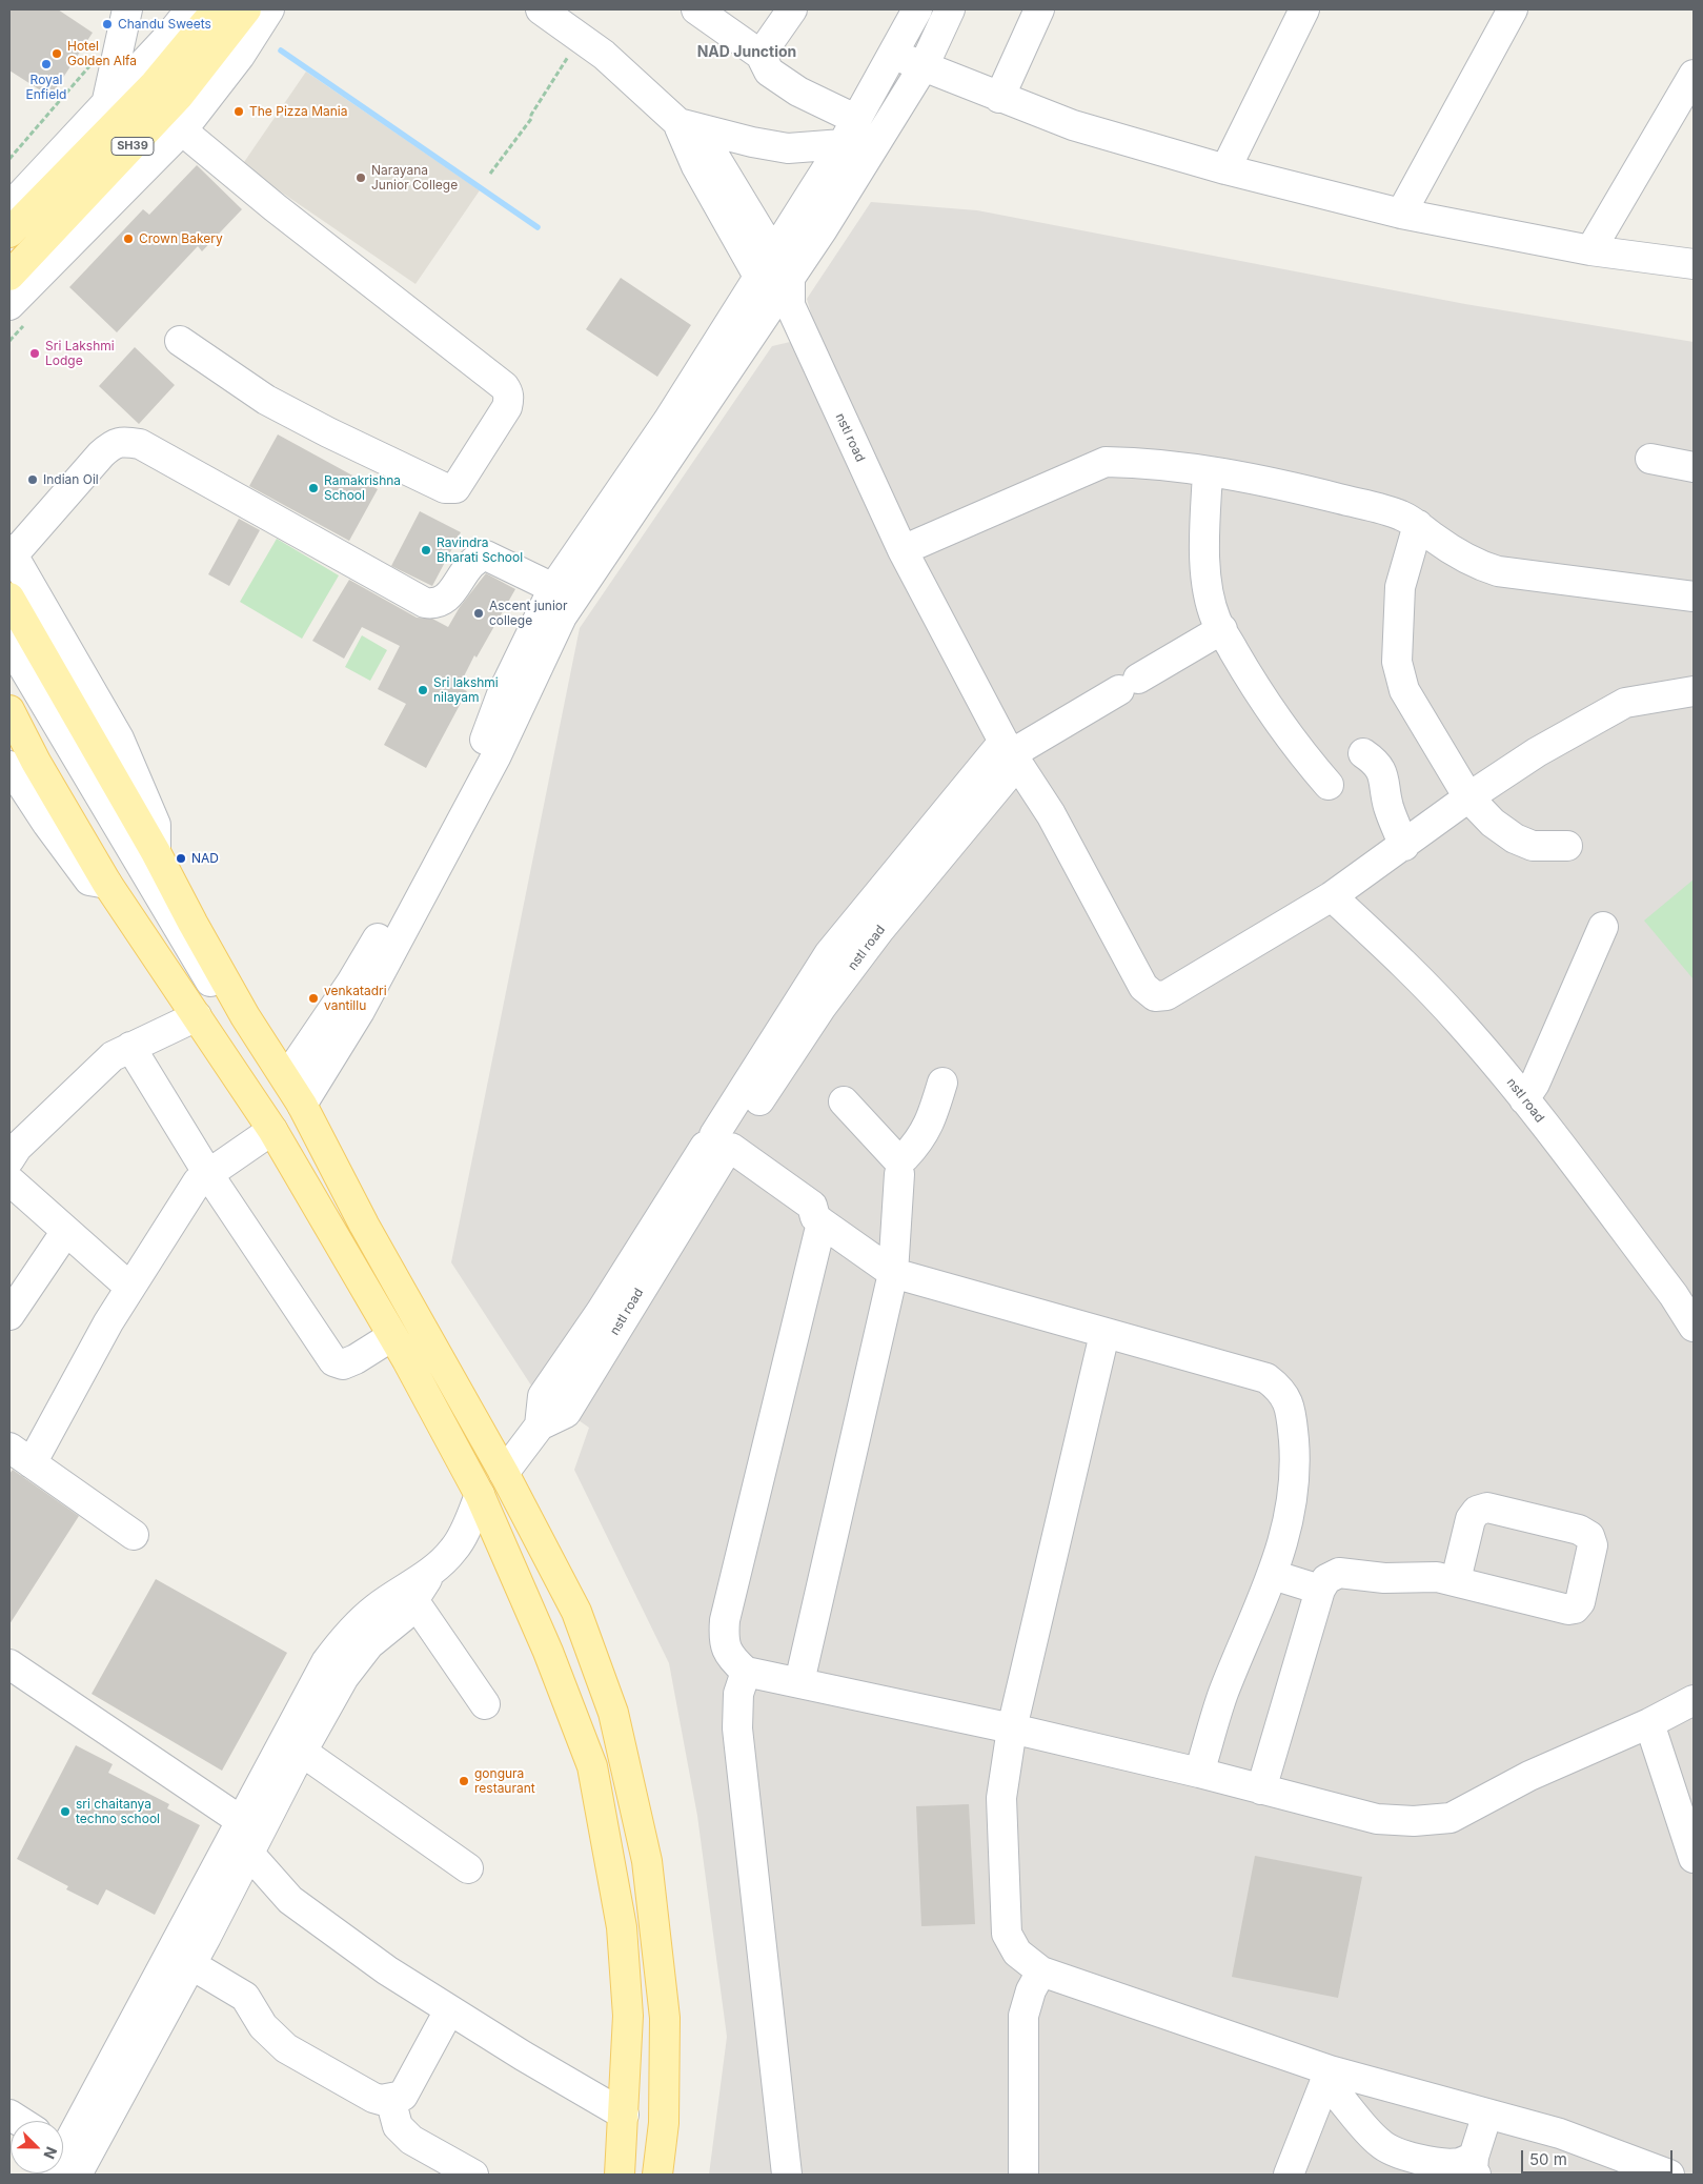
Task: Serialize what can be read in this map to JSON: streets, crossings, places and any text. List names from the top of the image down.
{
  "streets": {
    "main road": ["SH39"],
    "street": ["nstl road"]
  },
  "districts": ["NAD Junction"],
  "places": [
    "Chandu Sweets",
    "Hotel Golden Alfa",
    "Royal Enfield",
    "The Pizza Mania",
    "Narayana Junior College",
    "Crown Bakery",
    "Sri Lakshmi Lodge",
    "Indian Oil",
    "Ramakrishna School",
    "Ravindra Bharati School",
    "Ascent junior college",
    "Sri lakshmi nilayam",
    "NAD",
    "venkatadri vantillu",
    "gongura restaurant",
    "sri chaitanya techno school"
  ],
  "scale_bar": "50 m",
  "north": "bottom right"
}
